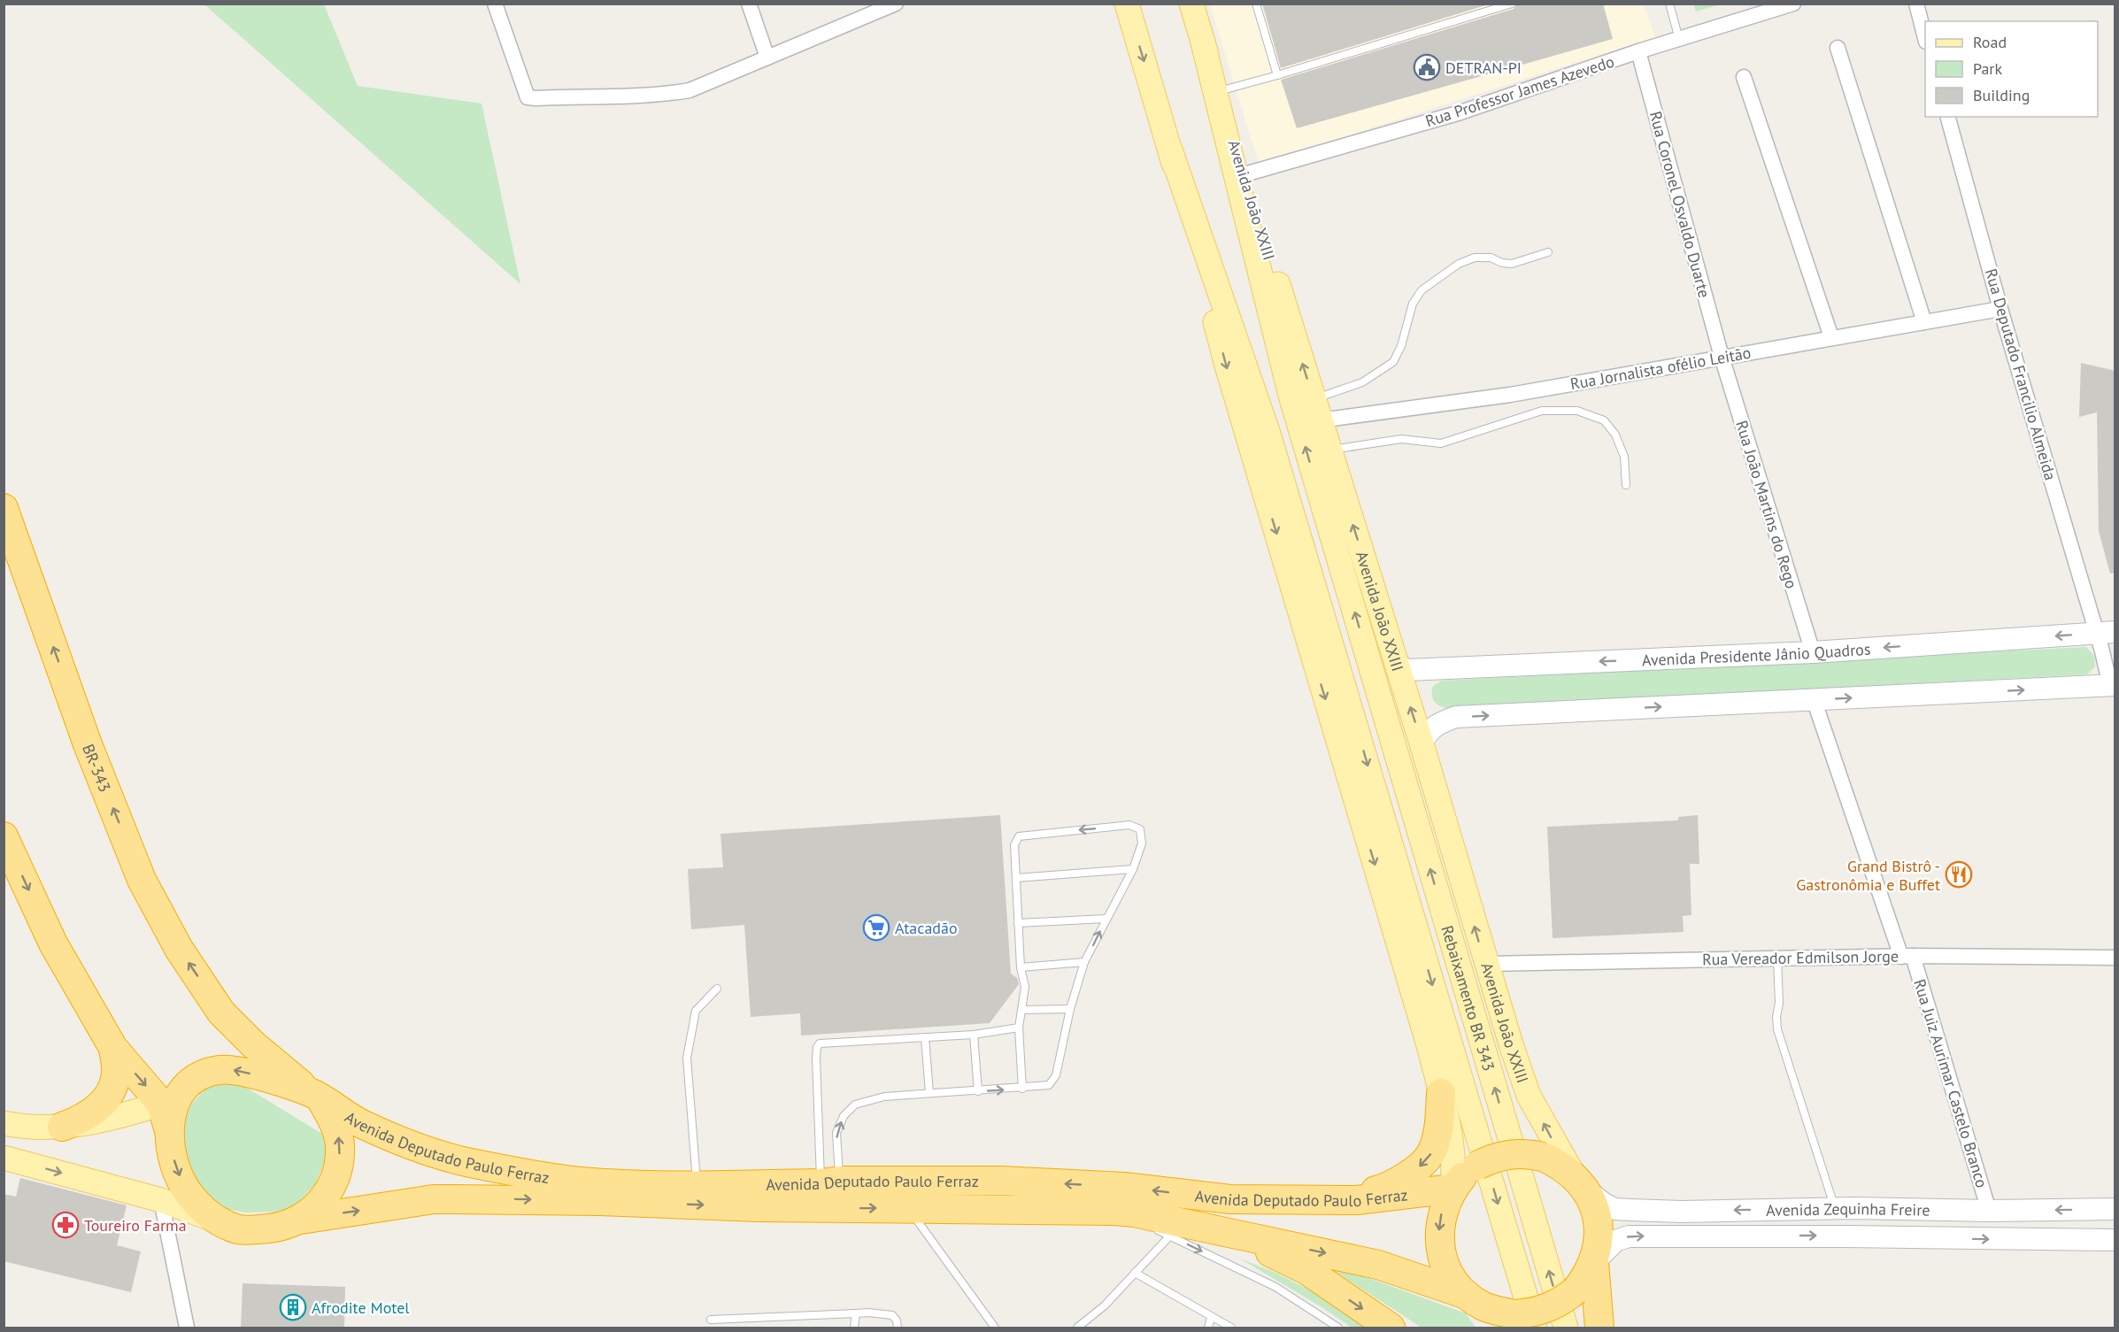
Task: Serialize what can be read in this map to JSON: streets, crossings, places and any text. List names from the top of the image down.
{
  "streets": {
    "highway": ["BR-343", "Avenida Deputado Paulo Ferraz"],
    "main road": ["Avenida João XXIII", "Rebaixamento BR 343"],
    "street": [
      "Rua Professor James Azevedo",
      "Rua Coronel Osvaldo Duarte",
      "Rua Jornalista ofélio Leitão",
      "Rua Deputado Francilio Almeida",
      "Rua João Martins do Rego",
      "Avenida Presidente Jânio Quadros",
      "Rua Vereador Edmilson Jorge",
      "Rua Juiz Aurimar Castelo Branco",
      "Avenida Zequinha Freire"
    ]
  },
  "crossings": [
    ["Rua Professor James Azevedo", "Avenida João XXIII"],
    ["Rua Professor James Azevedo", "Rua Coronel Osvaldo Duarte"],
    ["Avenida João XXIII", "Rua Jornalista ofélio Leitão"],
    ["Avenida João XXIII", "Avenida Presidente Jânio Quadros"],
    ["Avenida João XXIII", "Rua Vereador Edmilson Jorge"],
    ["Avenida João XXIII", "Rebaixamento BR 343"],
    ["Avenida João XXIII", "Avenida Zequinha Freire"],
    ["Rua Coronel Osvaldo Duarte", "Rua Jornalista ofélio Leitão"],
    ["Rua Coronel Osvaldo Duarte", "Rua João Martins do Rego"],
    ["Rua Jornalista ofélio Leitão", "Rua Deputado Francilio Almeida"],
    ["Rua Jornalista ofélio Leitão", "Rua João Martins do Rego"],
    ["Rua Deputado Francilio Almeida", "Avenida Presidente Jânio Quadros"],
    ["Rua João Martins do Rego", "Avenida Presidente Jânio Quadros"],
    ["BR-343", "Avenida Deputado Paulo Ferraz"],
    ["Rua Vereador Edmilson Jorge", "Rua Juiz Aurimar Castelo Branco"],
    ["Rebaixamento BR 343", "Avenida Deputado Paulo Ferraz"],
    ["Rua Juiz Aurimar Castelo Branco", "Avenida Zequinha Freire"]
  ],
  "places": {
    "public building": ["DETRAN-PI"],
    "restaurant": ["Grand Bistrô - Gastronômia e Buffet"],
    "supermarket": ["Atacadão"],
    "pharmacy": ["Toureiro Farma"],
    "building": ["Afrodite Motel"]
  },
  "legend": ["Road", "Park", "Building"]
}
